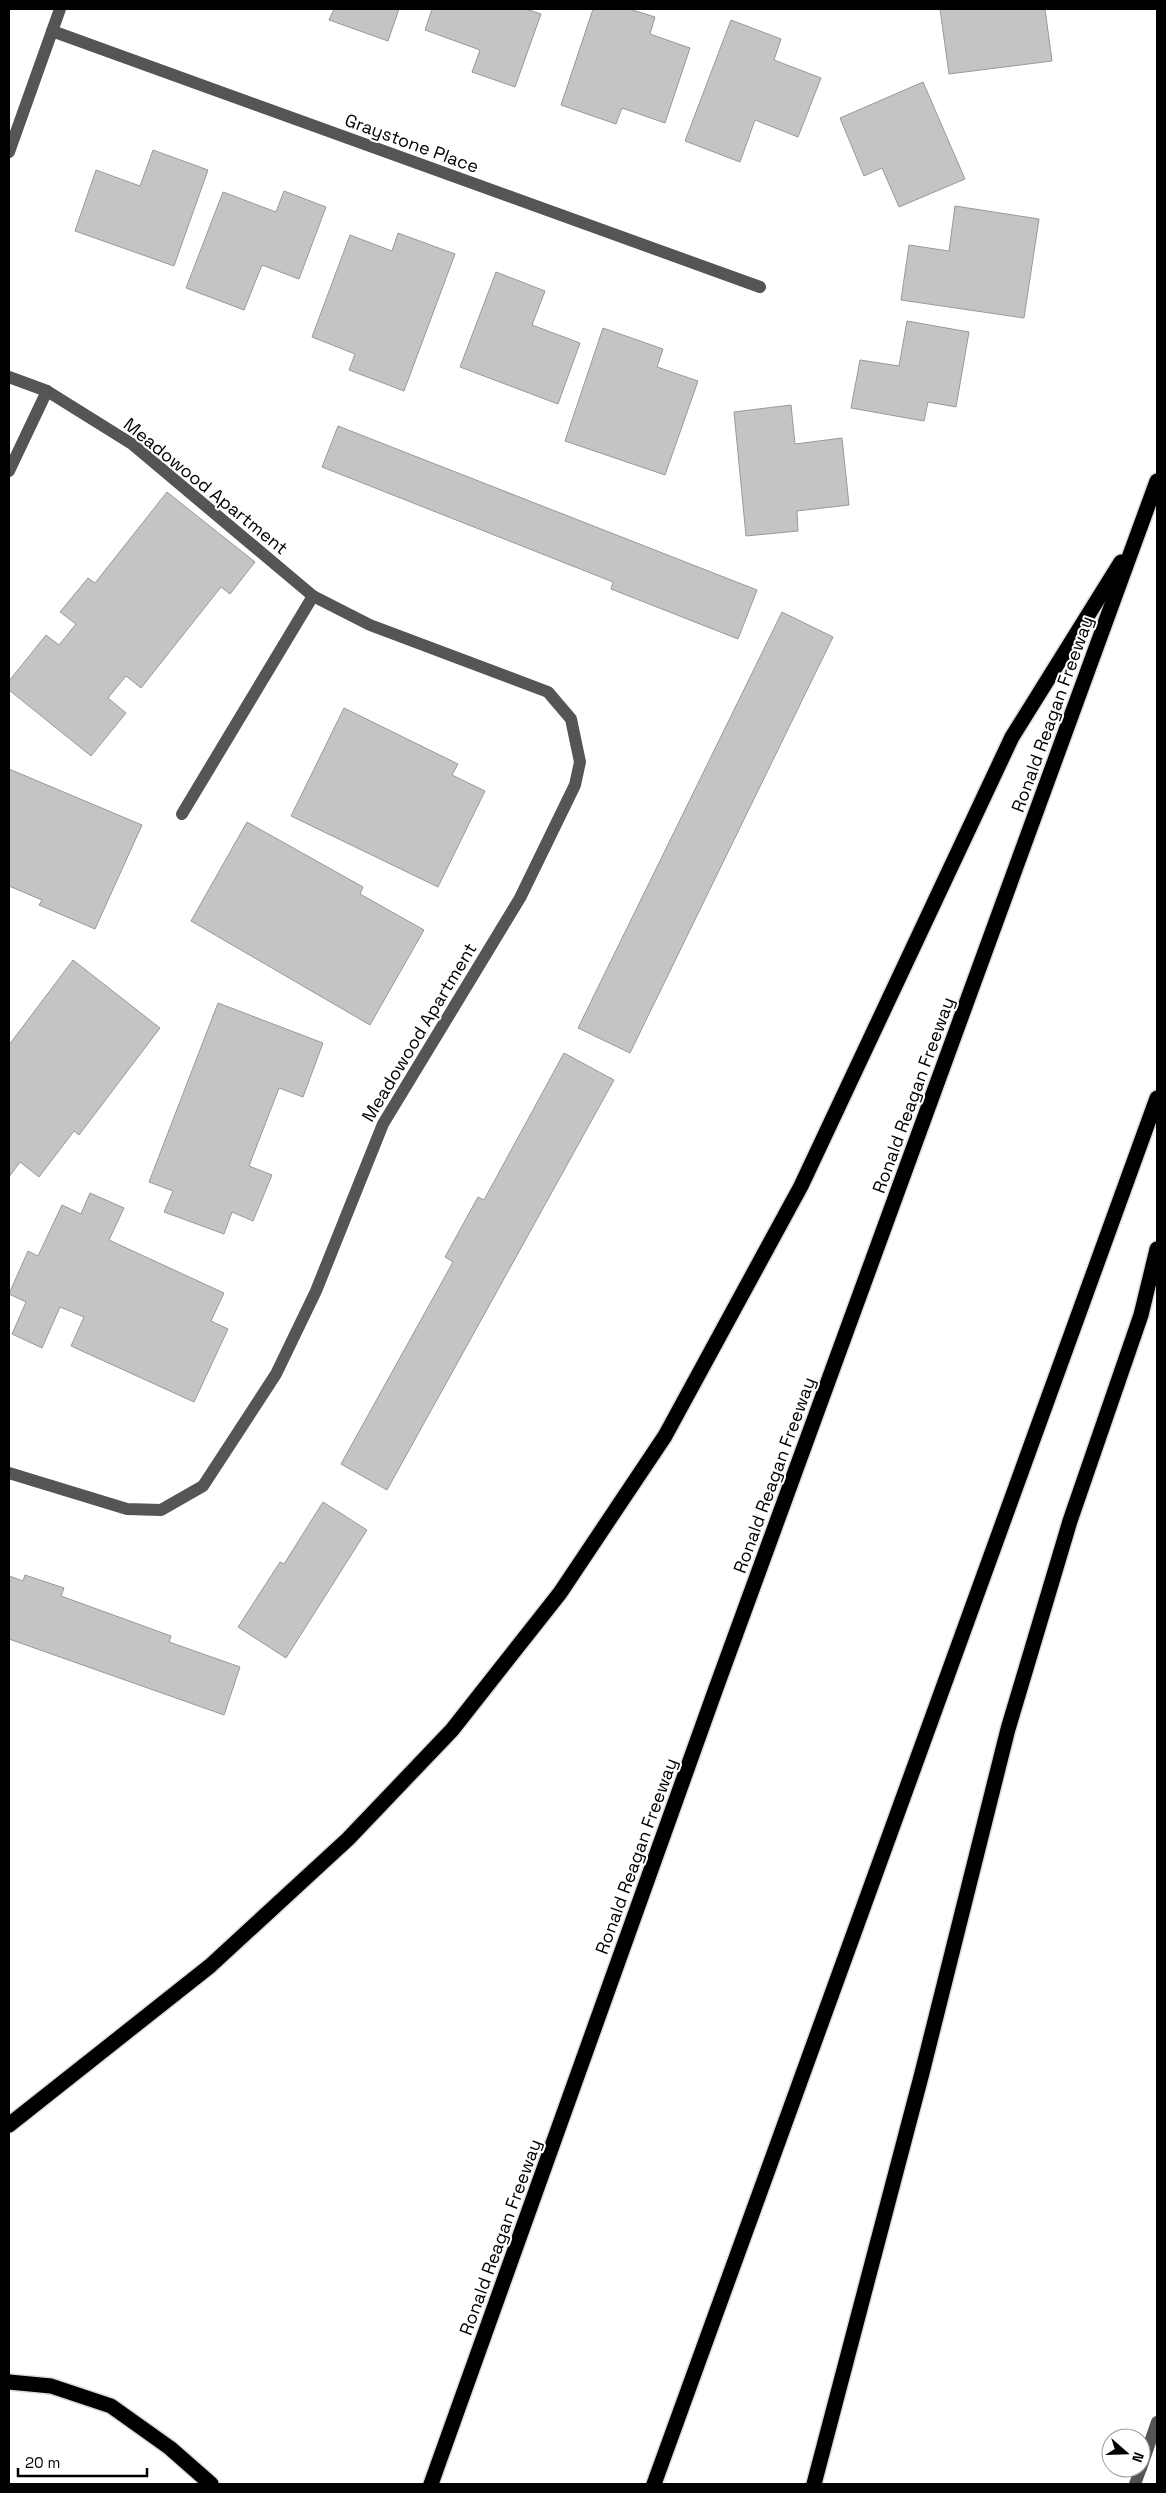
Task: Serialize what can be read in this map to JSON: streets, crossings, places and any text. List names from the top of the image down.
{
  "streets": {
    "highway": ["Ronald Reagan Freeway"],
    "street": ["Graystone Place", "Meadowood Apartment"]
  },
  "scale_bar": "20 m",
  "north": "right"
}
